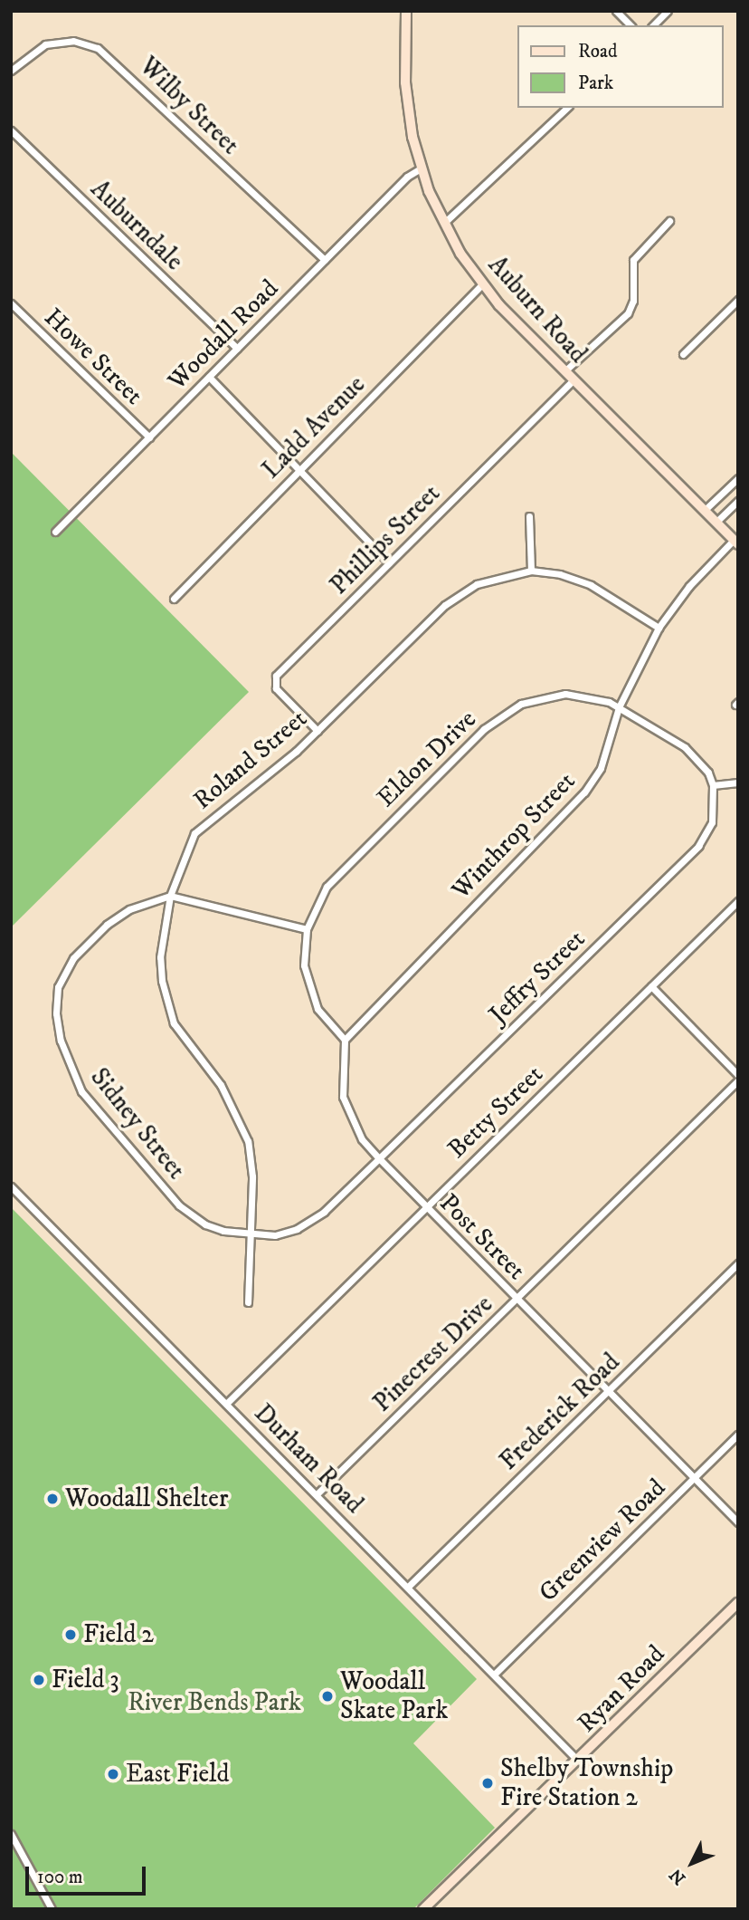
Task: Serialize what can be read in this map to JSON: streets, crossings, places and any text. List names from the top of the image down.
{
  "streets": {
    "main road": ["Auburn Road", "Ryan Road"],
    "street": [
      "Wilby Street",
      "Auburndale",
      "Woodall Road",
      "Howe Street",
      "Ladd Avenue",
      "Phillips Street",
      "Eldon Drive",
      "Roland Street",
      "Winthrop Street",
      "Jeffry Street",
      "Betty Street",
      "Sidney Street",
      "Post Street",
      "Pinecrest Drive",
      "Frederick Road",
      "Durham Road",
      "Greenview Road"
    ]
  },
  "crossings": [
    ["Wilby Street", "Woodall Road"],
    ["Auburndale", "Woodall Road"],
    ["Auburn Road", "Woodall Road"],
    ["Auburn Road", "Ladd Avenue"],
    ["Auburn Road", "Phillips Street"],
    ["Auburn Road", "Winthrop Street"],
    ["Woodall Road", "Howe Street"],
    ["Phillips Street", "Roland Street"],
    ["Eldon Drive", "Winthrop Street"],
    ["Roland Street", "Winthrop Street"],
    ["Roland Street", "Jeffry Street"],
    ["Roland Street", "Sidney Street"],
    ["Winthrop Street", "Post Street"],
    ["Jeffry Street", "Sidney Street"],
    ["Jeffry Street", "Post Street"],
    ["Betty Street", "Post Street"],
    ["Betty Street", "Durham Road"],
    ["Post Street", "Pinecrest Drive"],
    ["Post Street", "Frederick Road"],
    ["Post Street", "Greenview Road"],
    ["Pinecrest Drive", "Durham Road"],
    ["Frederick Road", "Durham Road"],
    ["Durham Road", "Greenview Road"],
    ["Durham Road", "Ryan Road"]
  ],
  "parks": ["River Bends Park"],
  "places": [
    "Woodall Shelter",
    "Field 2",
    "Field 3",
    "Woodall Skate Park",
    "East Field",
    "Shelby Township Fire Station 2"
  ],
  "legend": ["Road", "Park"],
  "scale_bar": "100 m",
  "north": "bottom left"
}
